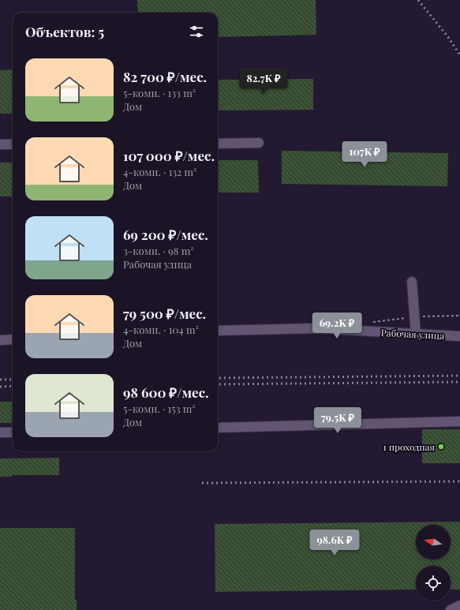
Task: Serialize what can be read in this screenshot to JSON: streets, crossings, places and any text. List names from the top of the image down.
{
  "streets": {
    "street": ["Рабочая улица"]
  },
  "places": ["1 проходная"],
  "north": "left",
  "page": {
    "heading": "Объектов: 5",
    "list": [
      {
        "name": "82 700 ₽/мес.",
        "note": "5-комн. · 133 m² · Дом"
      },
      {
        "name": "107 000 ₽/мес.",
        "note": "4-комн. · 132 m² · Дом"
      },
      {
        "name": "69 200 ₽/мес.",
        "note": "3-комн. · 98 m² · Рабочая улица"
      },
      {
        "name": "79 500 ₽/мес.",
        "note": "4-комн. · 104 m² · Дом"
      },
      {
        "name": "98 600 ₽/мес.",
        "note": "5-комн. · 153 m² · Дом"
      }
    ],
    "price": [
      "82.7K ₽",
      "107K ₽",
      "69.2K ₽",
      "79.5K ₽",
      "98.6K ₽"
    ]
  }
}
